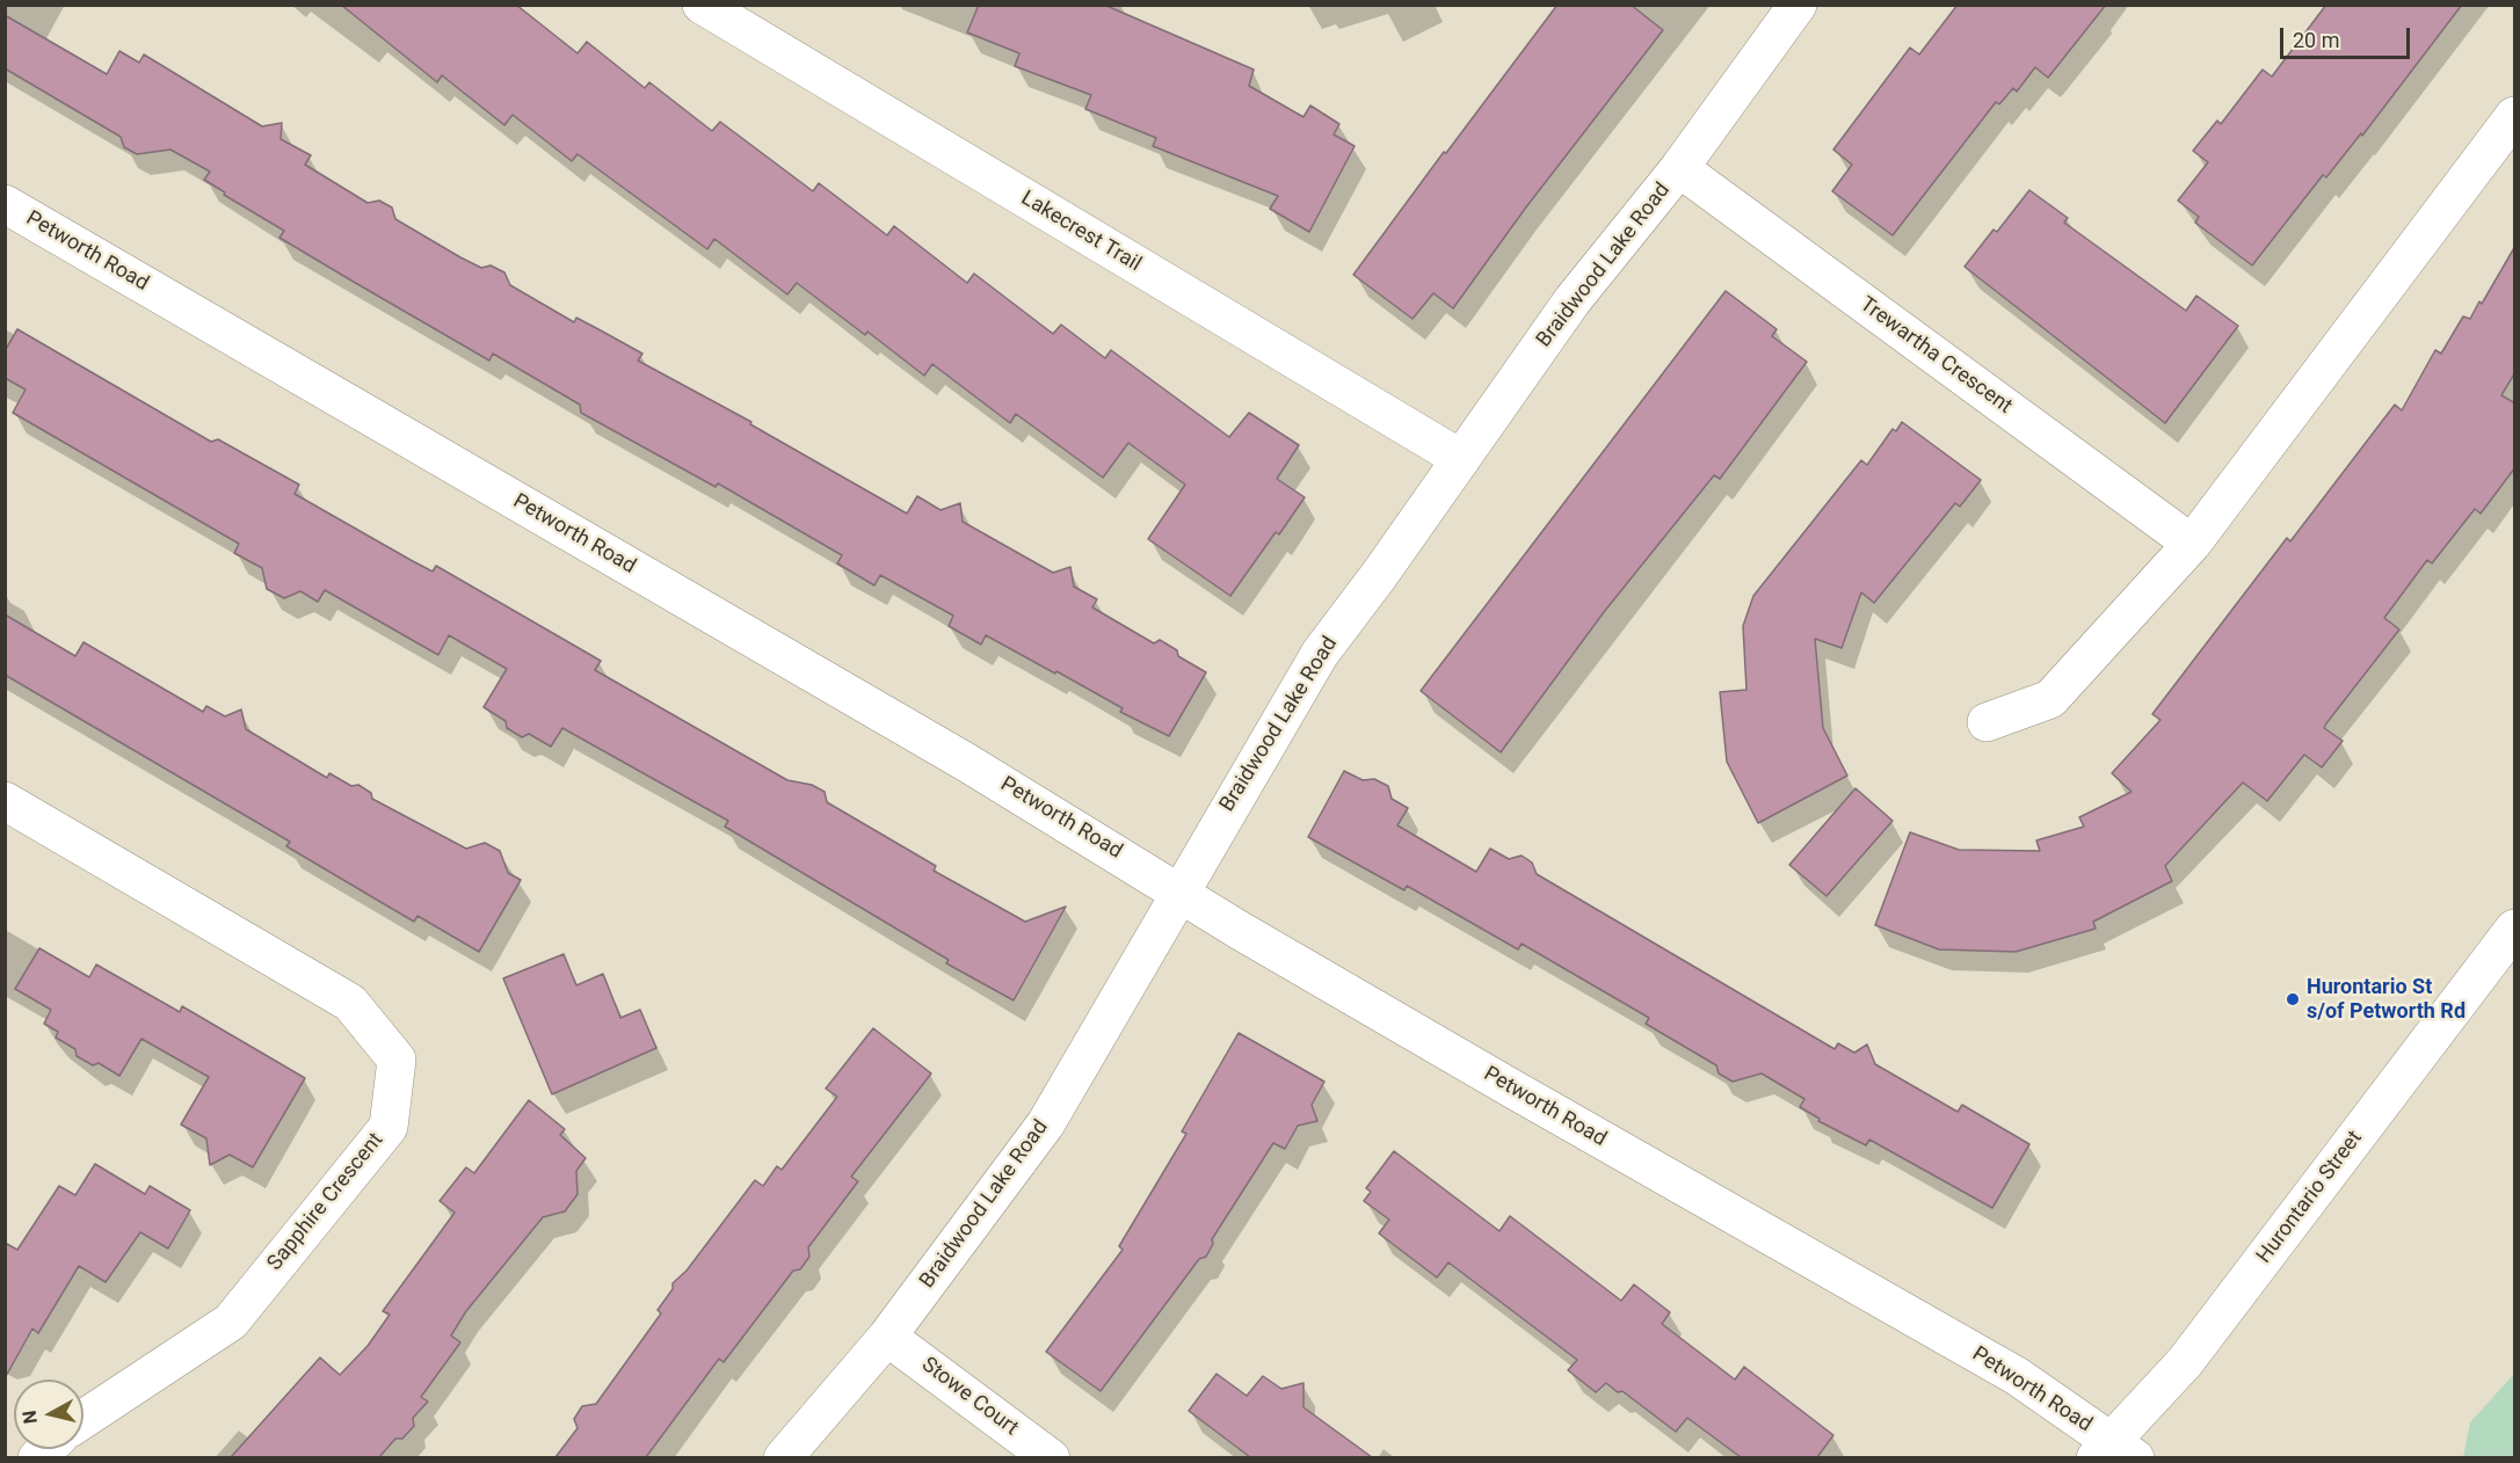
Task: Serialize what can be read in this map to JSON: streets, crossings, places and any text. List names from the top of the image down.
{
  "streets": {
    "street": [
      "Lakecrest Trail",
      "Petworth Road",
      "Braidwood Lake Road",
      "Trewartha Crescent",
      "Hurontario Street",
      "Sapphire Crescent",
      "Stowe Court"
    ]
  },
  "crossings": [
    ["Lakecrest Trail", "Braidwood Lake Road"],
    ["Petworth Road", "Braidwood Lake Road"],
    ["Petworth Road", "Hurontario Street"],
    ["Braidwood Lake Road", "Trewartha Crescent"],
    ["Braidwood Lake Road", "Stowe Court"]
  ],
  "places": ["Hurontario St s/of Petworth Rd"],
  "scale_bar": "20 m",
  "north": "left"
}
